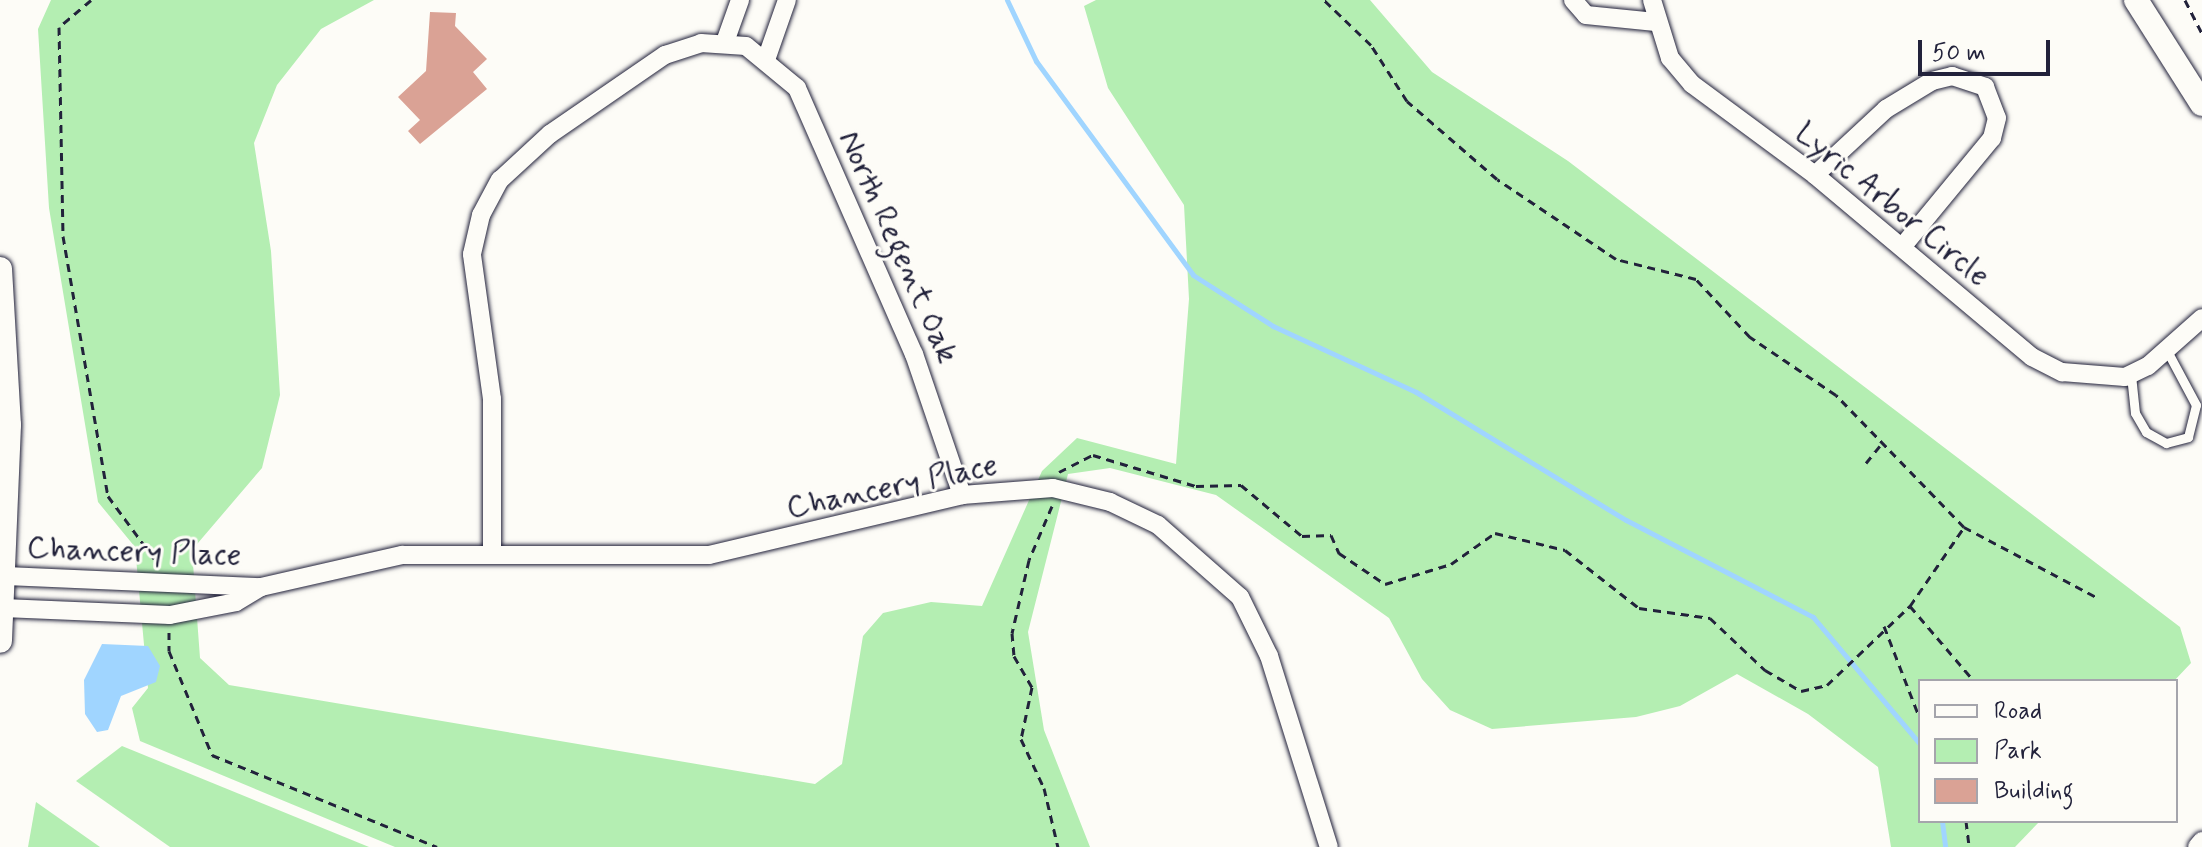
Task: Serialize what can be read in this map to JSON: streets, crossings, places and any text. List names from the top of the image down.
{
  "streets": {
    "street": ["Lyric Arbor Circle", "North Regent Oak", "Chancery Place"]
  },
  "crossings": [
    ["North Regent Oak", "Chancery Place"]
  ],
  "legend": ["Road", "Park", "Building"],
  "scale_bar": "50 m"
}
